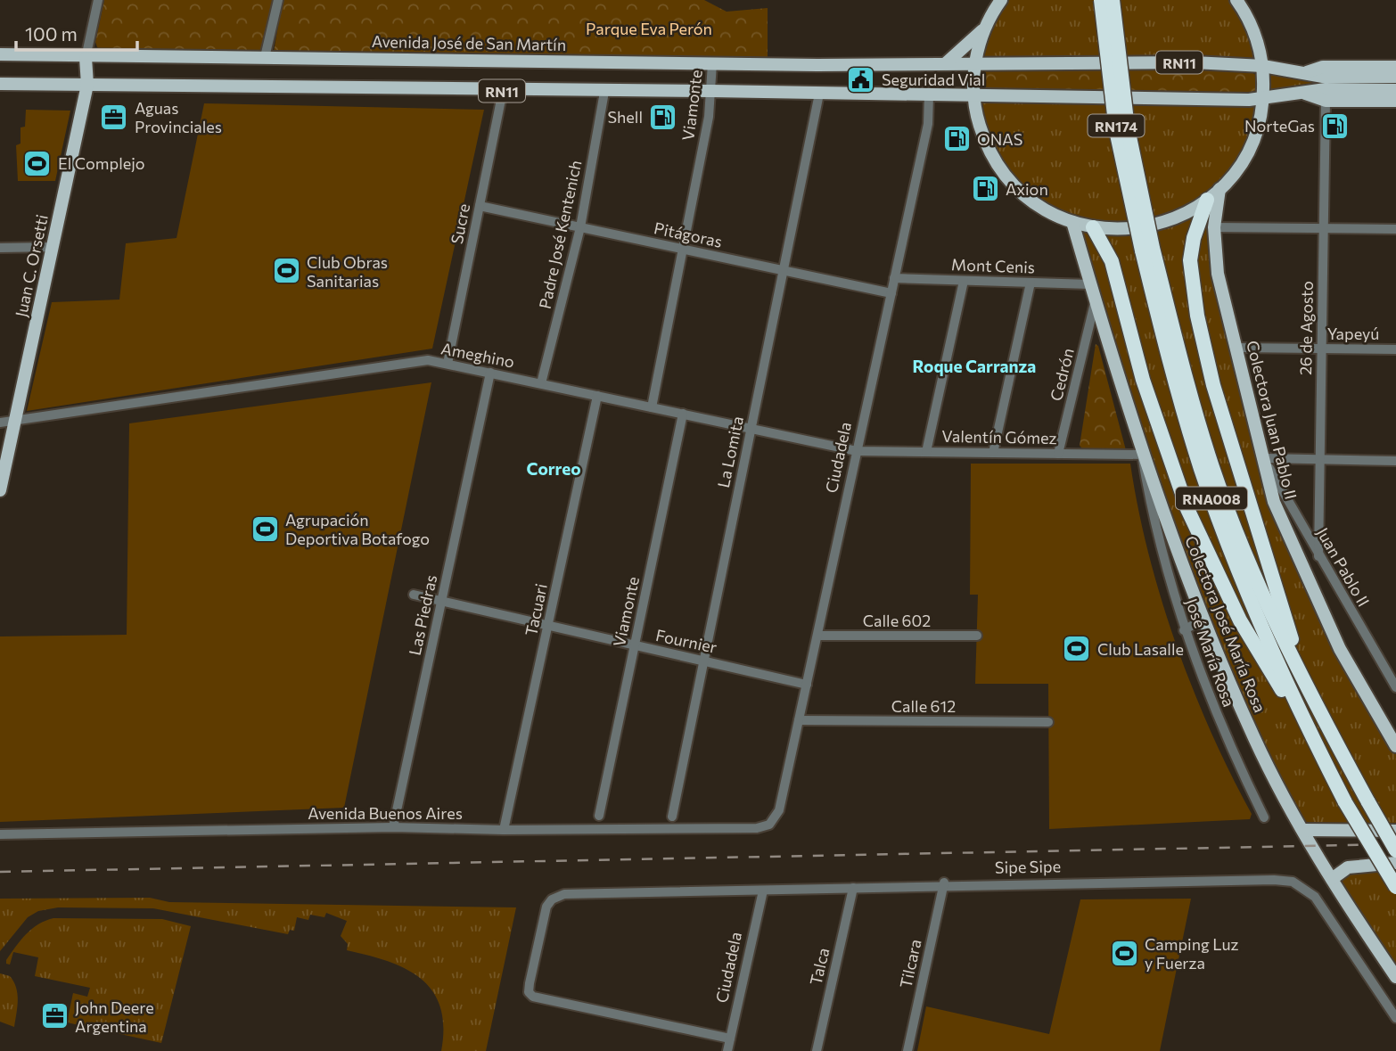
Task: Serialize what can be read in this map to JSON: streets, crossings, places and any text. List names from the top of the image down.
{
  "streets": {
    "highway": ["RN174", "RNA008"],
    "main road": [
      "Avenida José de San Martín",
      "RN11",
      "Juan C. Orsetti",
      "Colectora Juan Pablo II",
      "Colectora José María Rosa"
    ],
    "street": [
      "Viamonte",
      "Sucre",
      "Padre José Kentenich",
      "Pitágoras",
      "Mont Cenis",
      "26 de Agosto",
      "Yapeyú",
      "Ameghino",
      "Cedrón",
      "Valentín Gómez",
      "La Lomita",
      "Ciudadela",
      "Juan Pablo II",
      "Tacuari",
      "Las Piedras",
      "Calle 602",
      "Fournier",
      "José María Rosa",
      "Calle 612",
      "Avenida Buenos Aires",
      "Sipe Sipe",
      "Tilcara",
      "Talca"
    ]
  },
  "crossings": [
    ["Avenida José de San Martín", "RN11"],
    ["Avenida José de San Martín", "Viamonte"],
    ["Avenida José de San Martín", "Juan C. Orsetti"],
    ["RN11", "Viamonte"],
    ["RN11", "Sucre"],
    ["RN11", "Padre José Kentenich"],
    ["RN11", "Juan C. Orsetti"],
    ["RN11", "La Lomita"],
    ["RN11", "Ciudadela"],
    ["Viamonte", "Pitágoras"],
    ["Viamonte", "Ameghino"],
    ["Viamonte", "Fournier"],
    ["RN174", "RNA008"],
    ["Sucre", "Pitágoras"],
    ["Sucre", "Ameghino"],
    ["Padre José Kentenich", "Pitágoras"],
    ["Padre José Kentenich", "Ameghino"],
    ["Pitágoras", "La Lomita"],
    ["Pitágoras", "Ciudadela"],
    ["Juan C. Orsetti", "Ameghino"],
    ["Mont Cenis", "Ciudadela"],
    ["Mont Cenis", "Colectora José María Rosa"],
    ["26 de Agosto", "Yapeyú"],
    ["26 de Agosto", "Juan Pablo II"],
    ["Yapeyú", "Colectora Juan Pablo II"],
    ["Ameghino", "Valentín Gómez"],
    ["Ameghino", "La Lomita"],
    ["Ameghino", "Ciudadela"],
    ["Ameghino", "Tacuari"],
    ["Ameghino", "Las Piedras"],
    ["Cedrón", "Valentín Gómez"],
    ["Cedrón", "Colectora José María Rosa"],
    ["Colectora Juan Pablo II", "Juan Pablo II"],
    ["Valentín Gómez", "Ciudadela"],
    ["Valentín Gómez", "Colectora José María Rosa"],
    ["Valentín Gómez", "José María Rosa"],
    ["La Lomita", "Fournier"],
    ["Ciudadela", "Calle 602"],
    ["Ciudadela", "Fournier"],
    ["Ciudadela", "Calle 612"],
    ["Ciudadela", "Avenida Buenos Aires"],
    ["Ciudadela", "Sipe Sipe"],
    ["Tacuari", "Fournier"],
    ["Tacuari", "Avenida Buenos Aires"],
    ["Las Piedras", "Fournier"],
    ["Las Piedras", "Avenida Buenos Aires"],
    ["Colectora José María Rosa", "José María Rosa"],
    ["Sipe Sipe", "Tilcara"],
    ["Sipe Sipe", "Talca"]
  ],
  "districts": ["Roque Carranza", "Correo"],
  "parks": ["Parque Eva Perón"],
  "places": {
    "public building": ["Seguridad Vial"],
    "office": ["Aguas Provinciales", "John Deere Argentina"],
    "fuel station": [
      "Shell",
      "NorteGas",
      "ONAS",
      "Axion"
    ],
    "sports": [
      "El Complejo",
      "Club Obras Sanitarias",
      "Agrupación Deportiva Botafogo",
      "Club Lasalle",
      "Camping Luz y Fuerza"
    ]
  },
  "scale_bar": "100 m"
}
